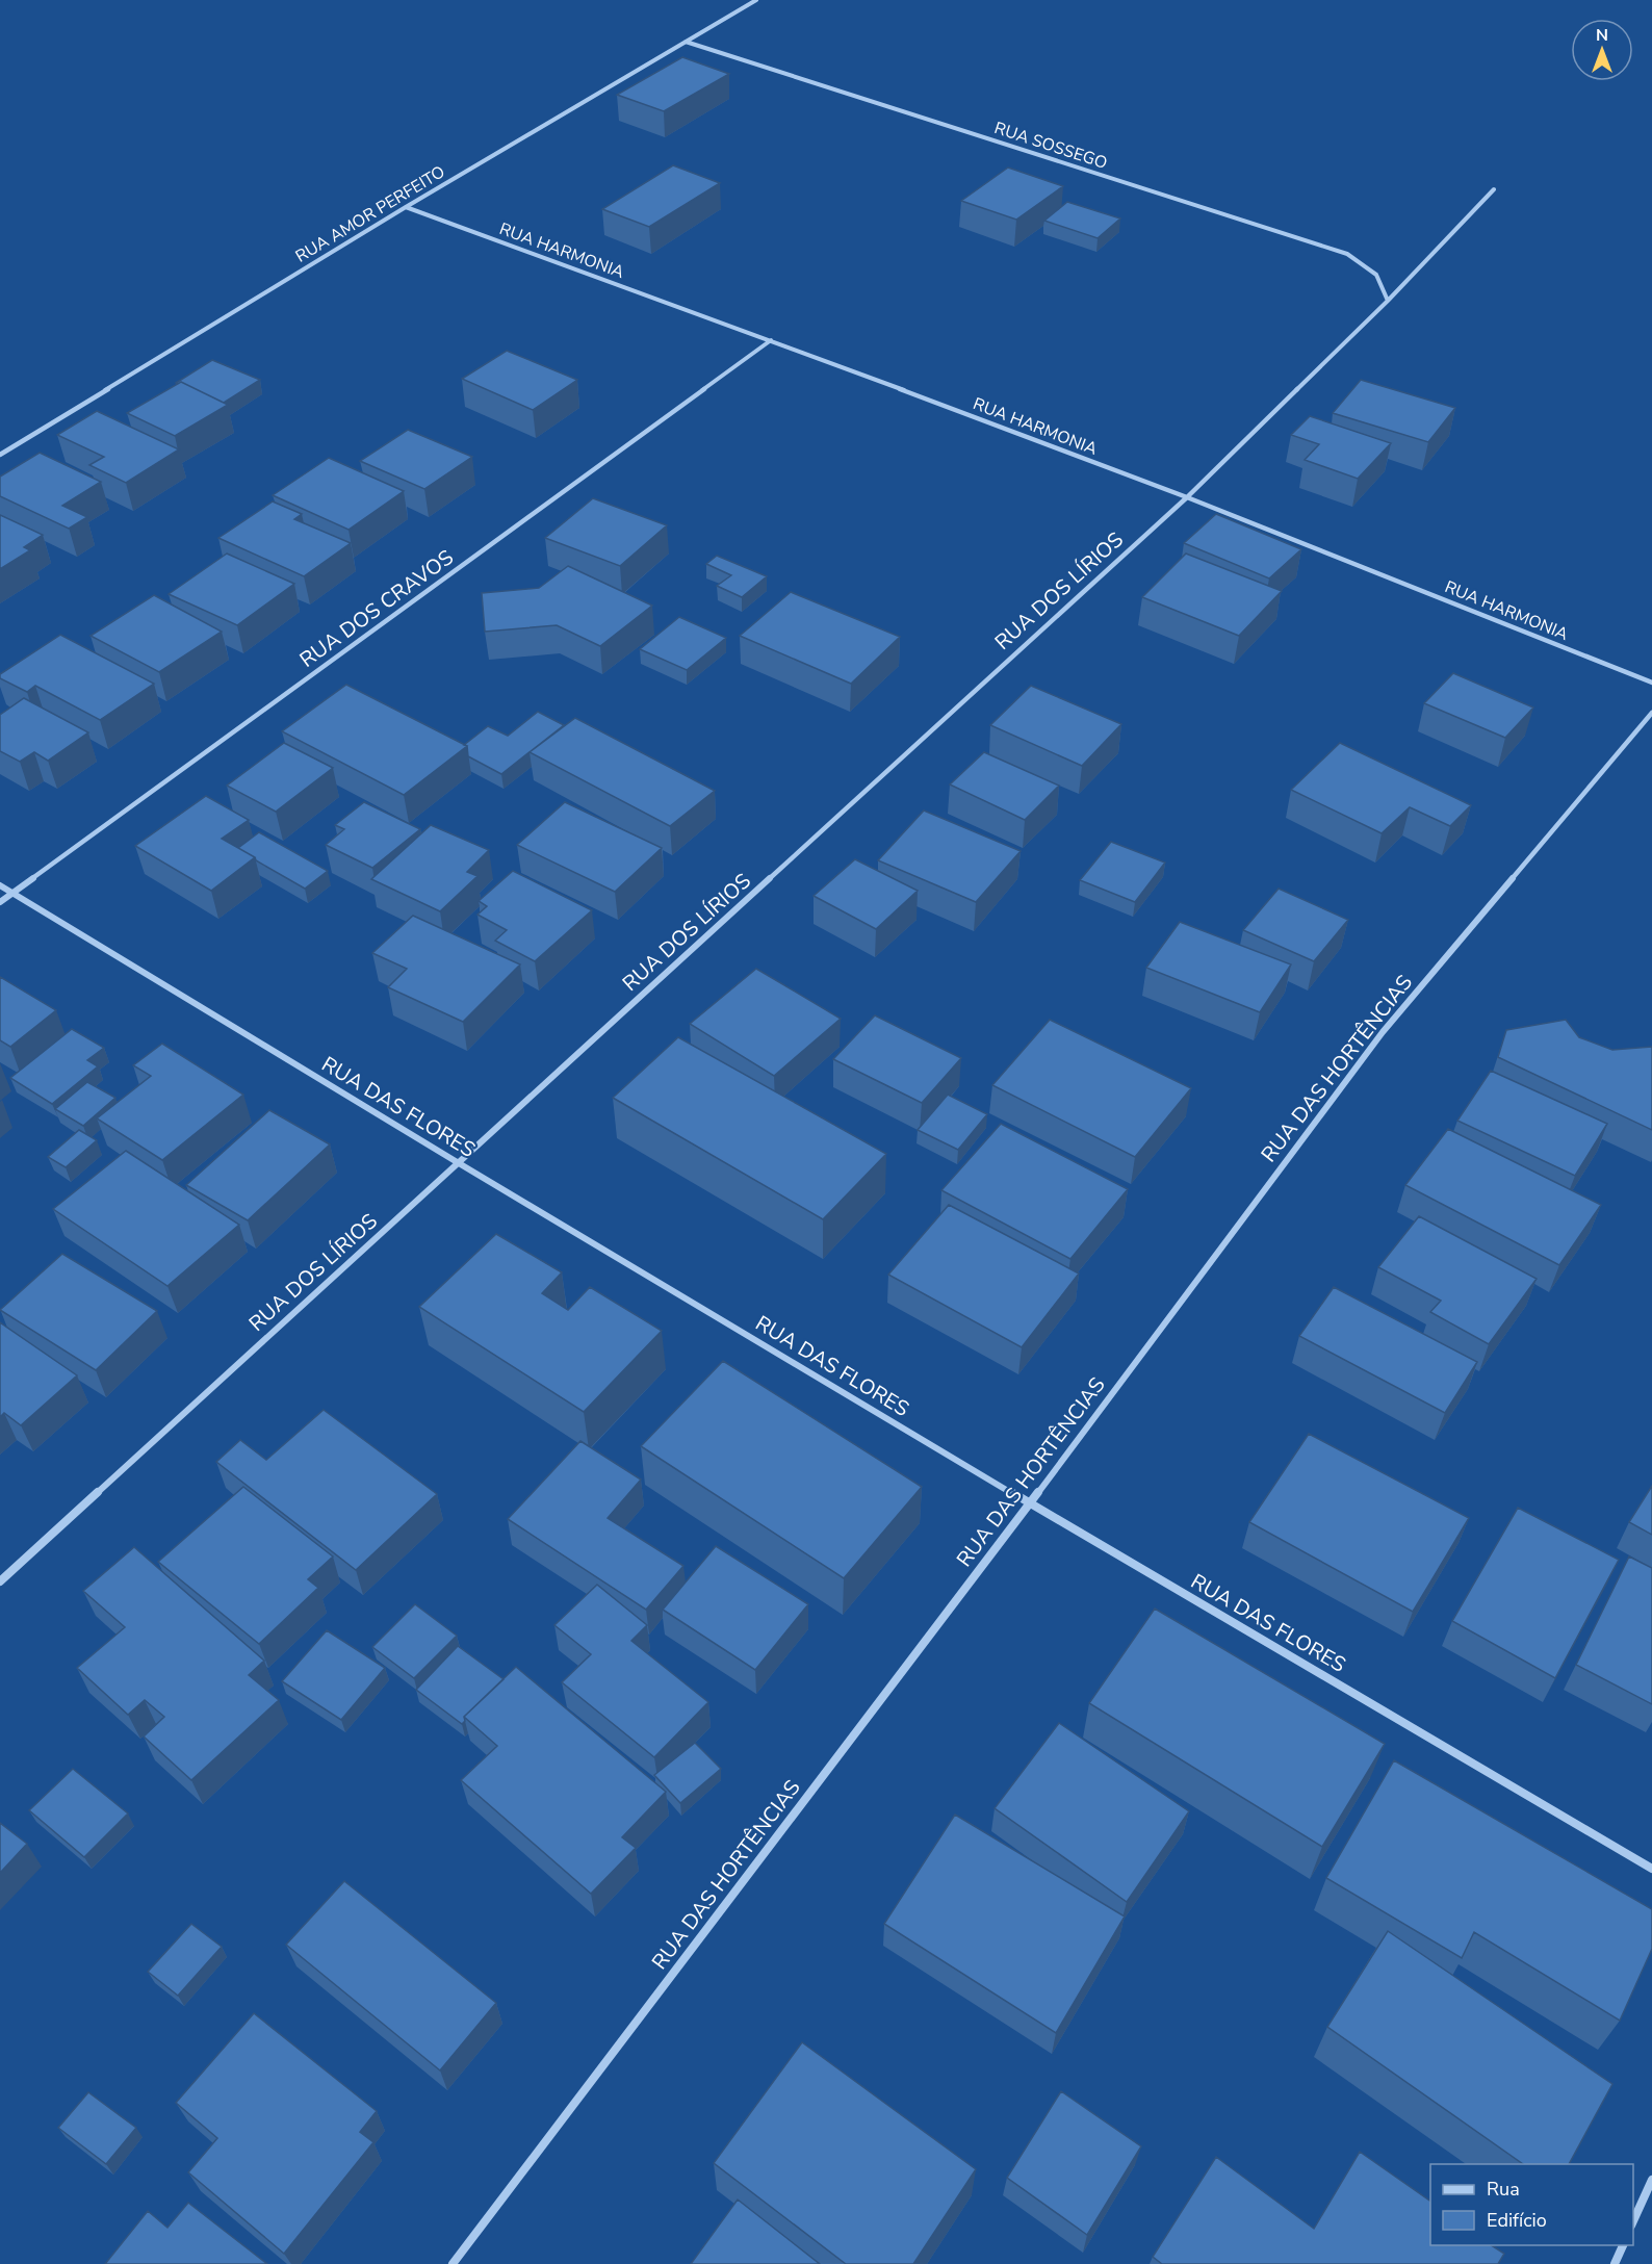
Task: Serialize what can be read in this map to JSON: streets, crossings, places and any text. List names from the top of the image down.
{
  "streets": {
    "street": [
      "RUA SOSSEGO",
      "RUA AMOR PERFEITO",
      "RUA HARMONIA",
      "RUA DOS LÍRIOS",
      "RUA DOS CRAVOS",
      "RUA DAS HORTÊNCIAS",
      "RUA DAS FLORES"
    ]
  },
  "crossings": [
    ["RUA SOSSEGO", "RUA AMOR PERFEITO"],
    ["RUA SOSSEGO", "RUA DOS LÍRIOS"],
    ["RUA AMOR PERFEITO", "RUA HARMONIA"],
    ["RUA HARMONIA", "RUA DOS LÍRIOS"],
    ["RUA HARMONIA", "RUA DOS CRAVOS"],
    ["RUA DOS LÍRIOS", "RUA DAS FLORES"],
    ["RUA DOS CRAVOS", "RUA DAS FLORES"],
    ["RUA DAS HORTÊNCIAS", "RUA DAS FLORES"]
  ],
  "legend": ["Rua", "Edifício"],
  "north": "top"
}
